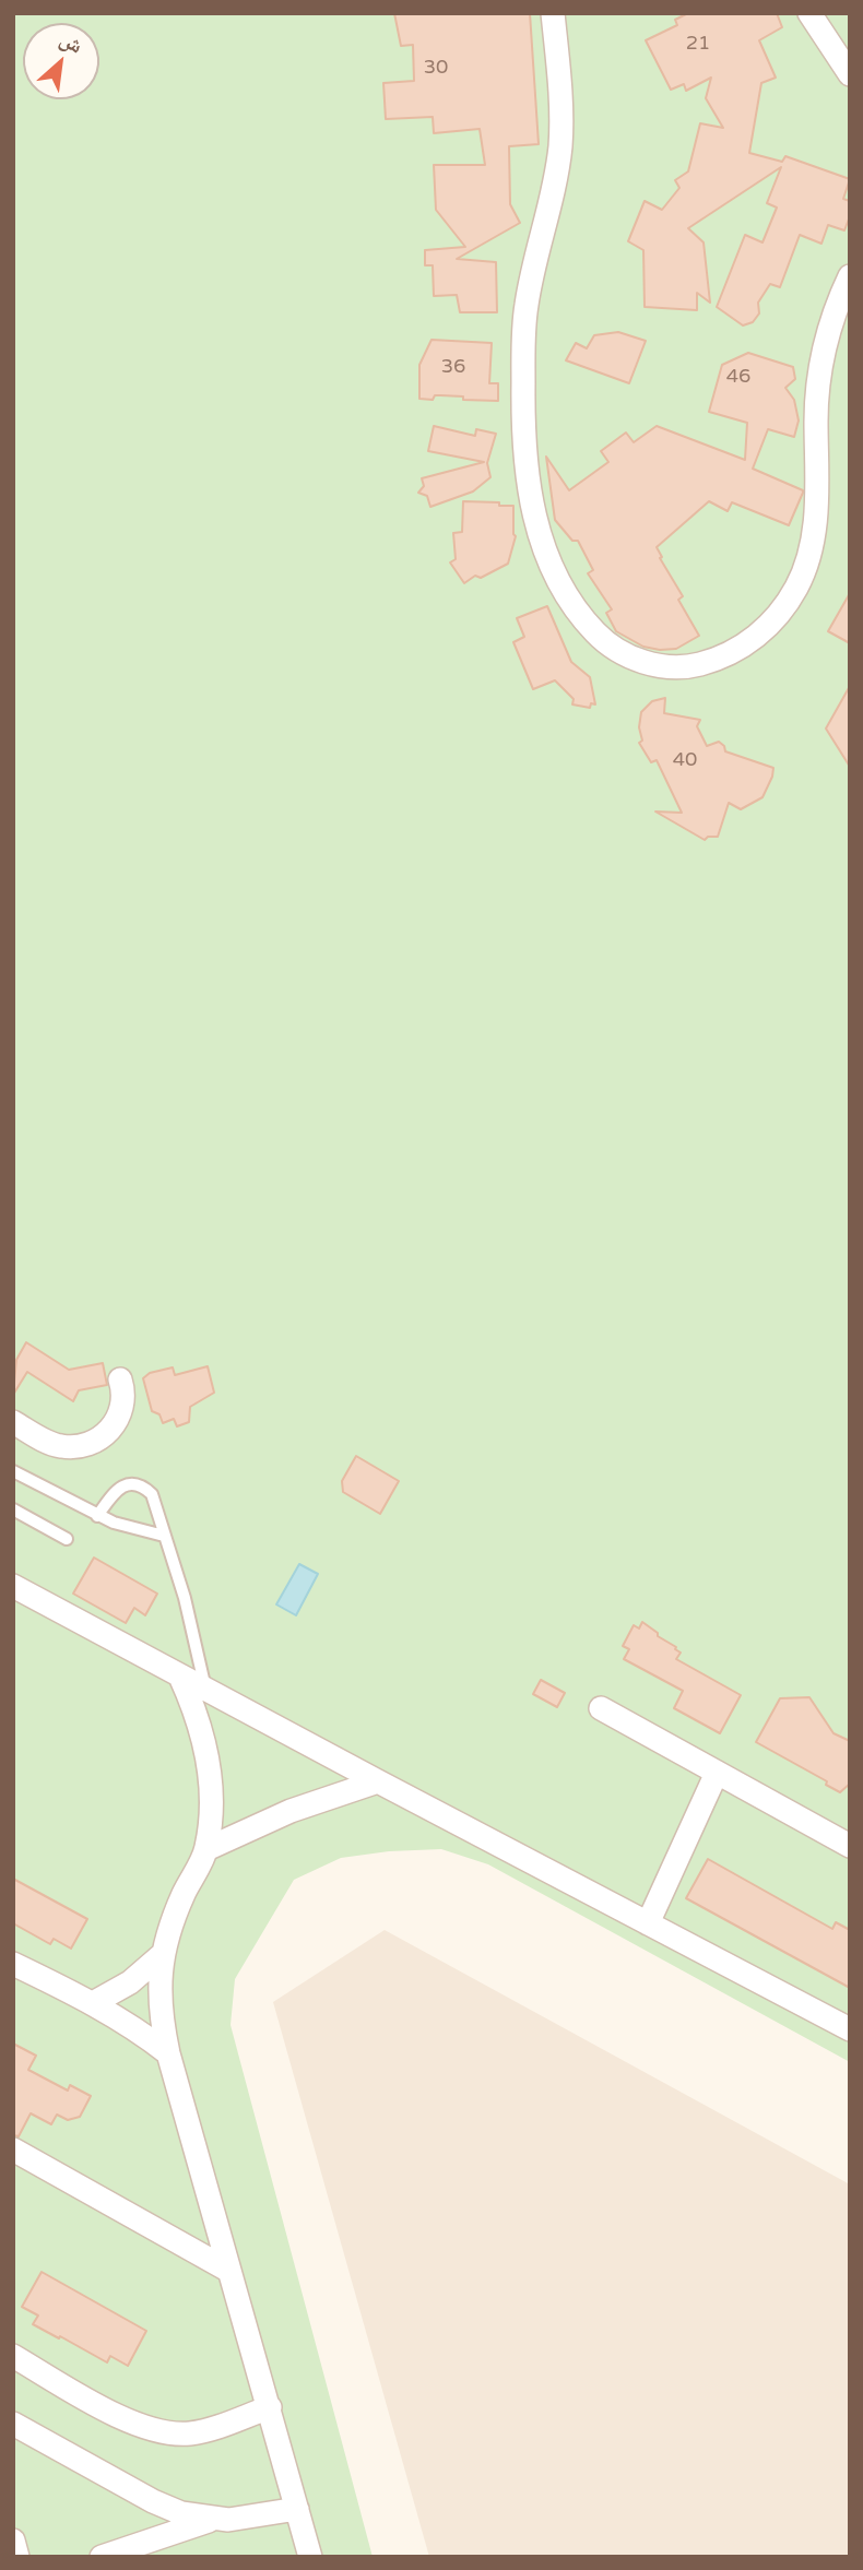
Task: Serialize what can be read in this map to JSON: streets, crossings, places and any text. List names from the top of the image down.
{
  "house_numbers": [
    "21",
    "30",
    "36",
    "46",
    "40"
  ],
  "north": "top right"
}
